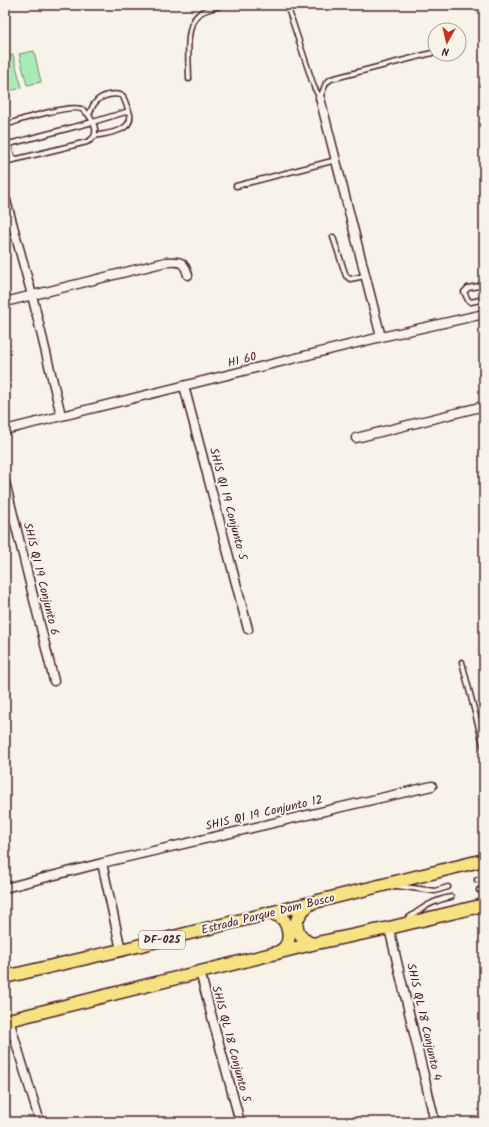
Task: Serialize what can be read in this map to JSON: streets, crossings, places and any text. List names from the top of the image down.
{
  "streets": {
    "main road": ["Estrada Parque Dom Bosco", "DF-025"],
    "street": [
      "HI 60",
      "SHIS QI 19 Conjunto 5",
      "SHIS QI 19 Conjunto 6",
      "SHIS QI 19 Conjunto 12",
      "SHIS QL 18 Conjunto 4",
      "SHIS QL 18 Conjunto 5"
    ]
  },
  "crossings": [
    ["HI 60", "SHIS QI 19 Conjunto 5"]
  ],
  "north": "bottom"
}
